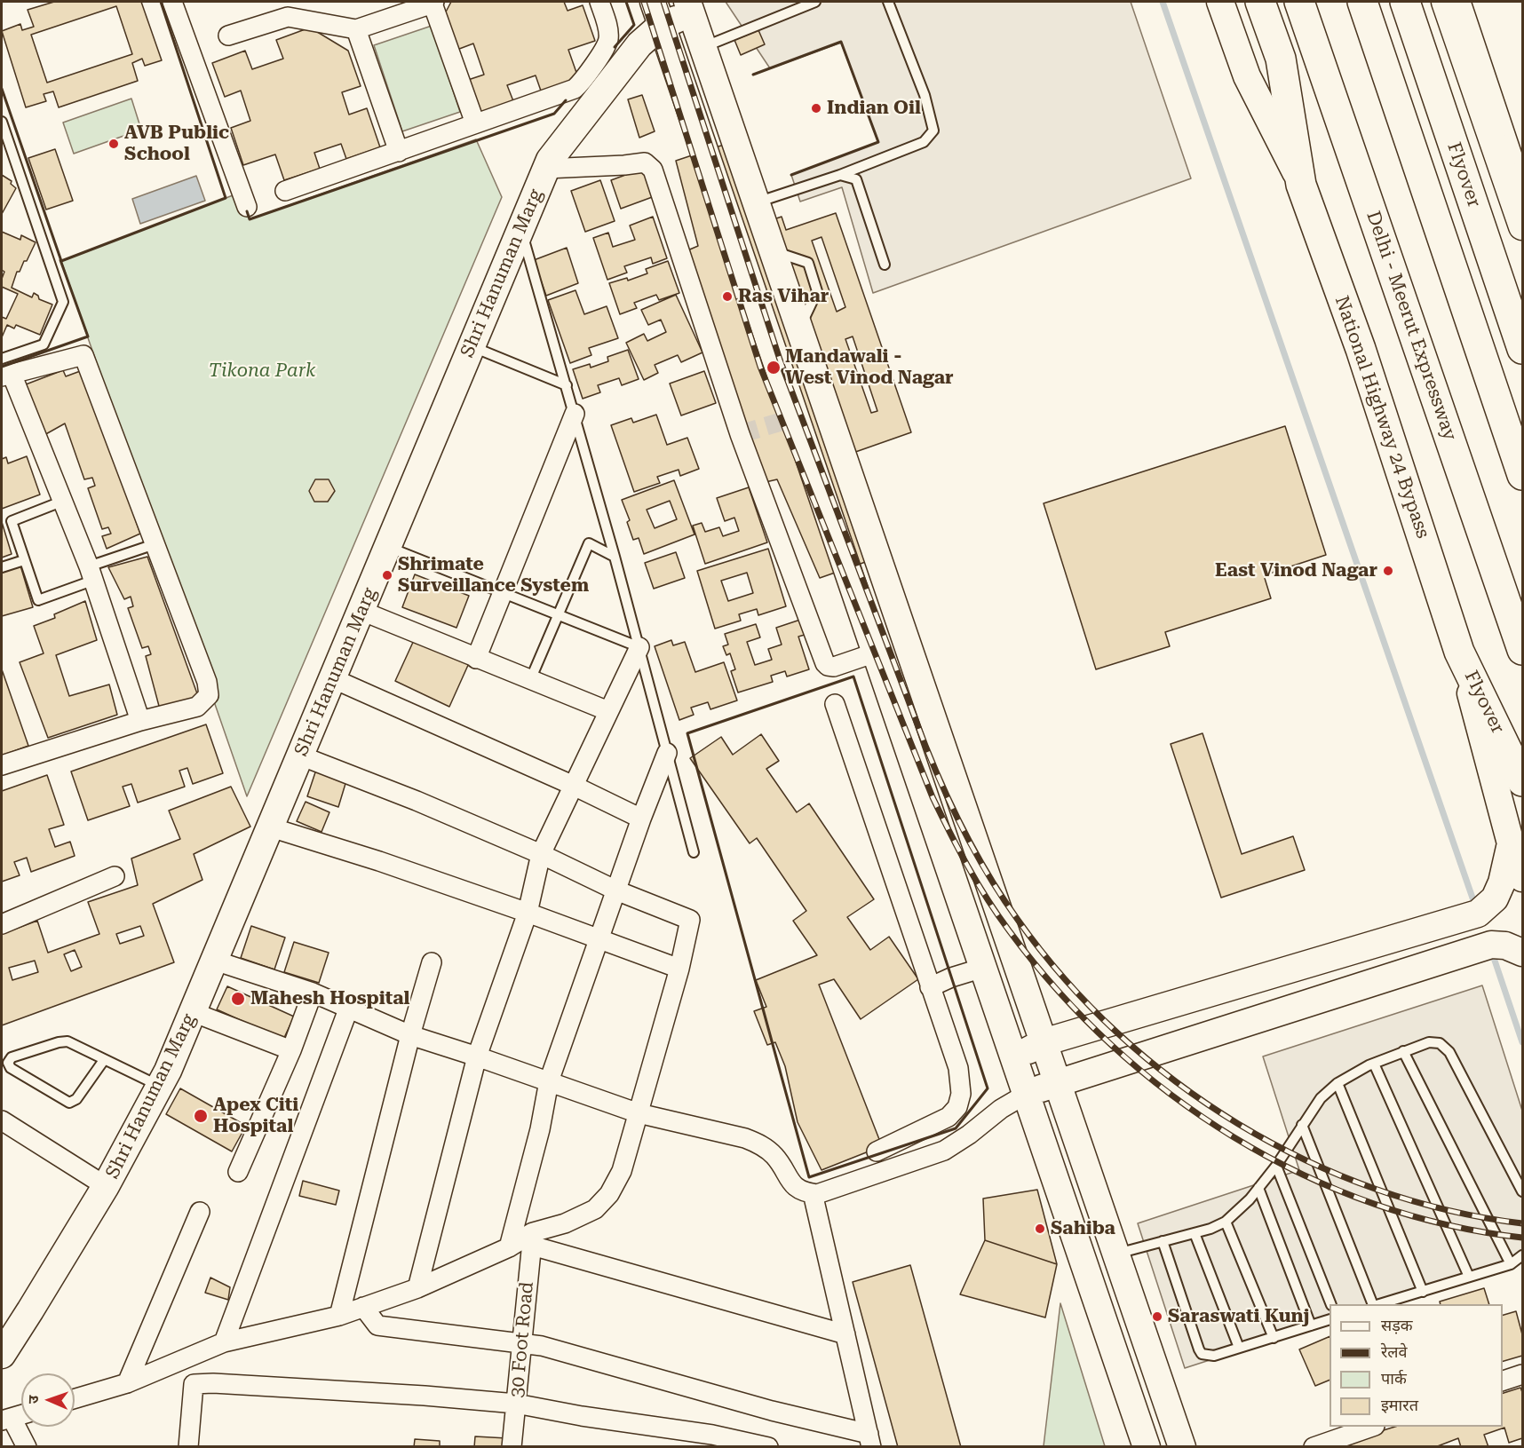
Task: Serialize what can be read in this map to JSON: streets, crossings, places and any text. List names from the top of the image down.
{
  "streets": {
    "highway": ["Flyover", "Delhi - Meerut Expressway", "National Highway 24 Bypass"],
    "street": ["Shri Hanuman Marg", "30 Foot Road"]
  },
  "crossings": [
    ["Flyover", "National Highway 24 Bypass"]
  ],
  "parks": ["Tikona Park"],
  "places": [
    "Indian Oil",
    "AVB Public School",
    "Ras Vihar",
    "Mandawali - West Vinod Nagar",
    "East Vinod Nagar",
    "Shrimate Surveillance System",
    "Mahesh Hospital",
    "Apex Citi Hospital",
    "Sahiba",
    "Saraswati Kunj"
  ],
  "legend": [
    "सड़क",
    "रेलवे",
    "पार्क",
    "इमारत"
  ],
  "north": "left"
}
